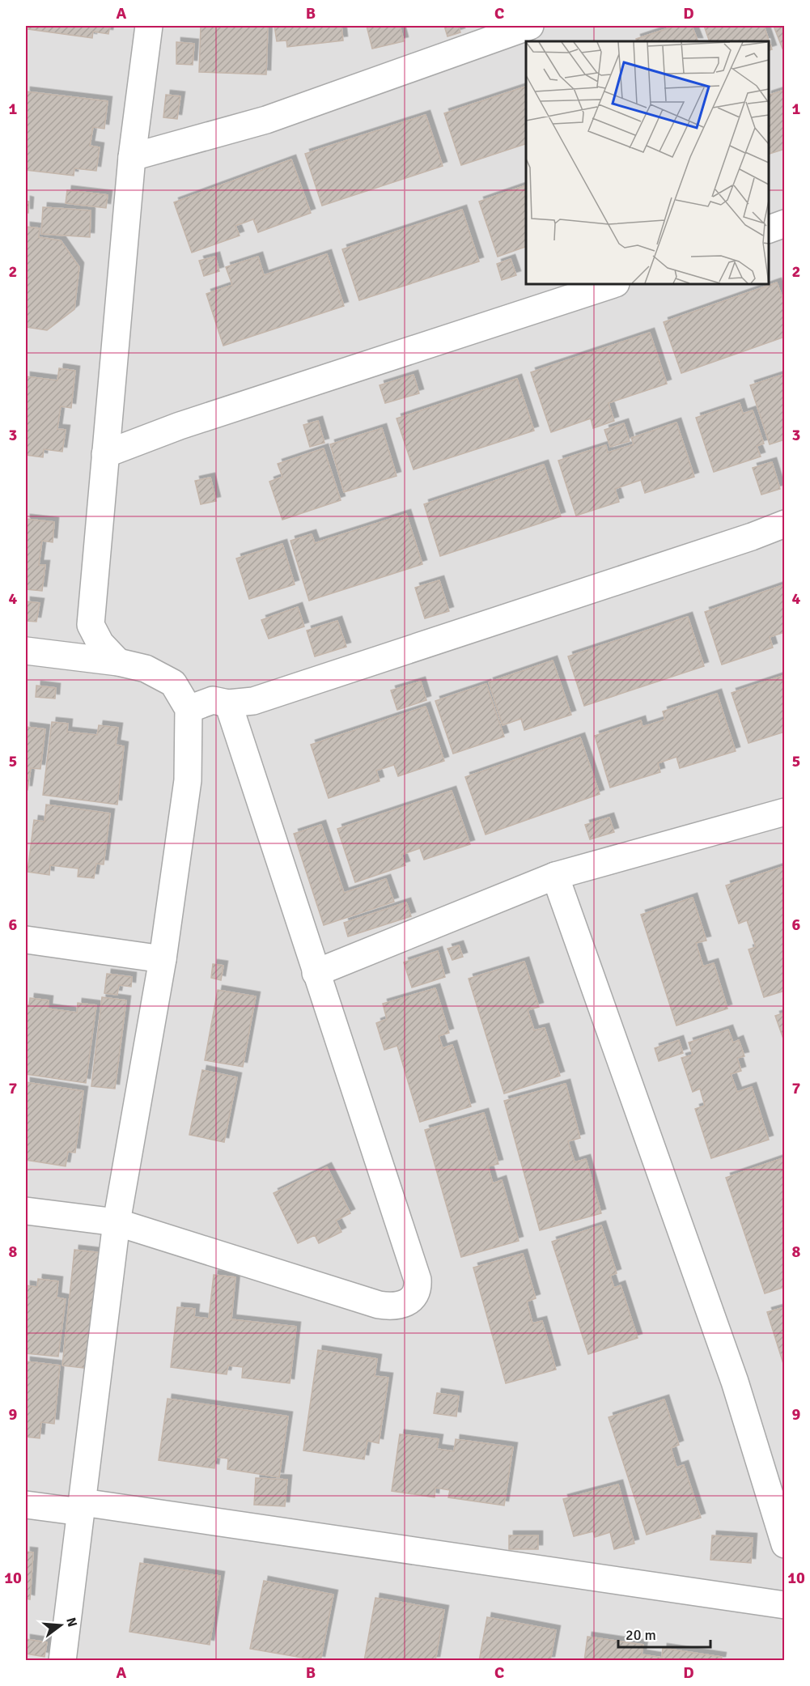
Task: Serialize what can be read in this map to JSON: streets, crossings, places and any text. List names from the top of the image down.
{
  "scale_bar": "20 m",
  "north": "right",
  "grid": {
    "columns": [
      "A",
      "B",
      "C",
      "D"
    ],
    "rows": [
      "1",
      "2",
      "3",
      "4",
      "5",
      "6",
      "7",
      "8",
      "9",
      "10"
    ]
  }
}
